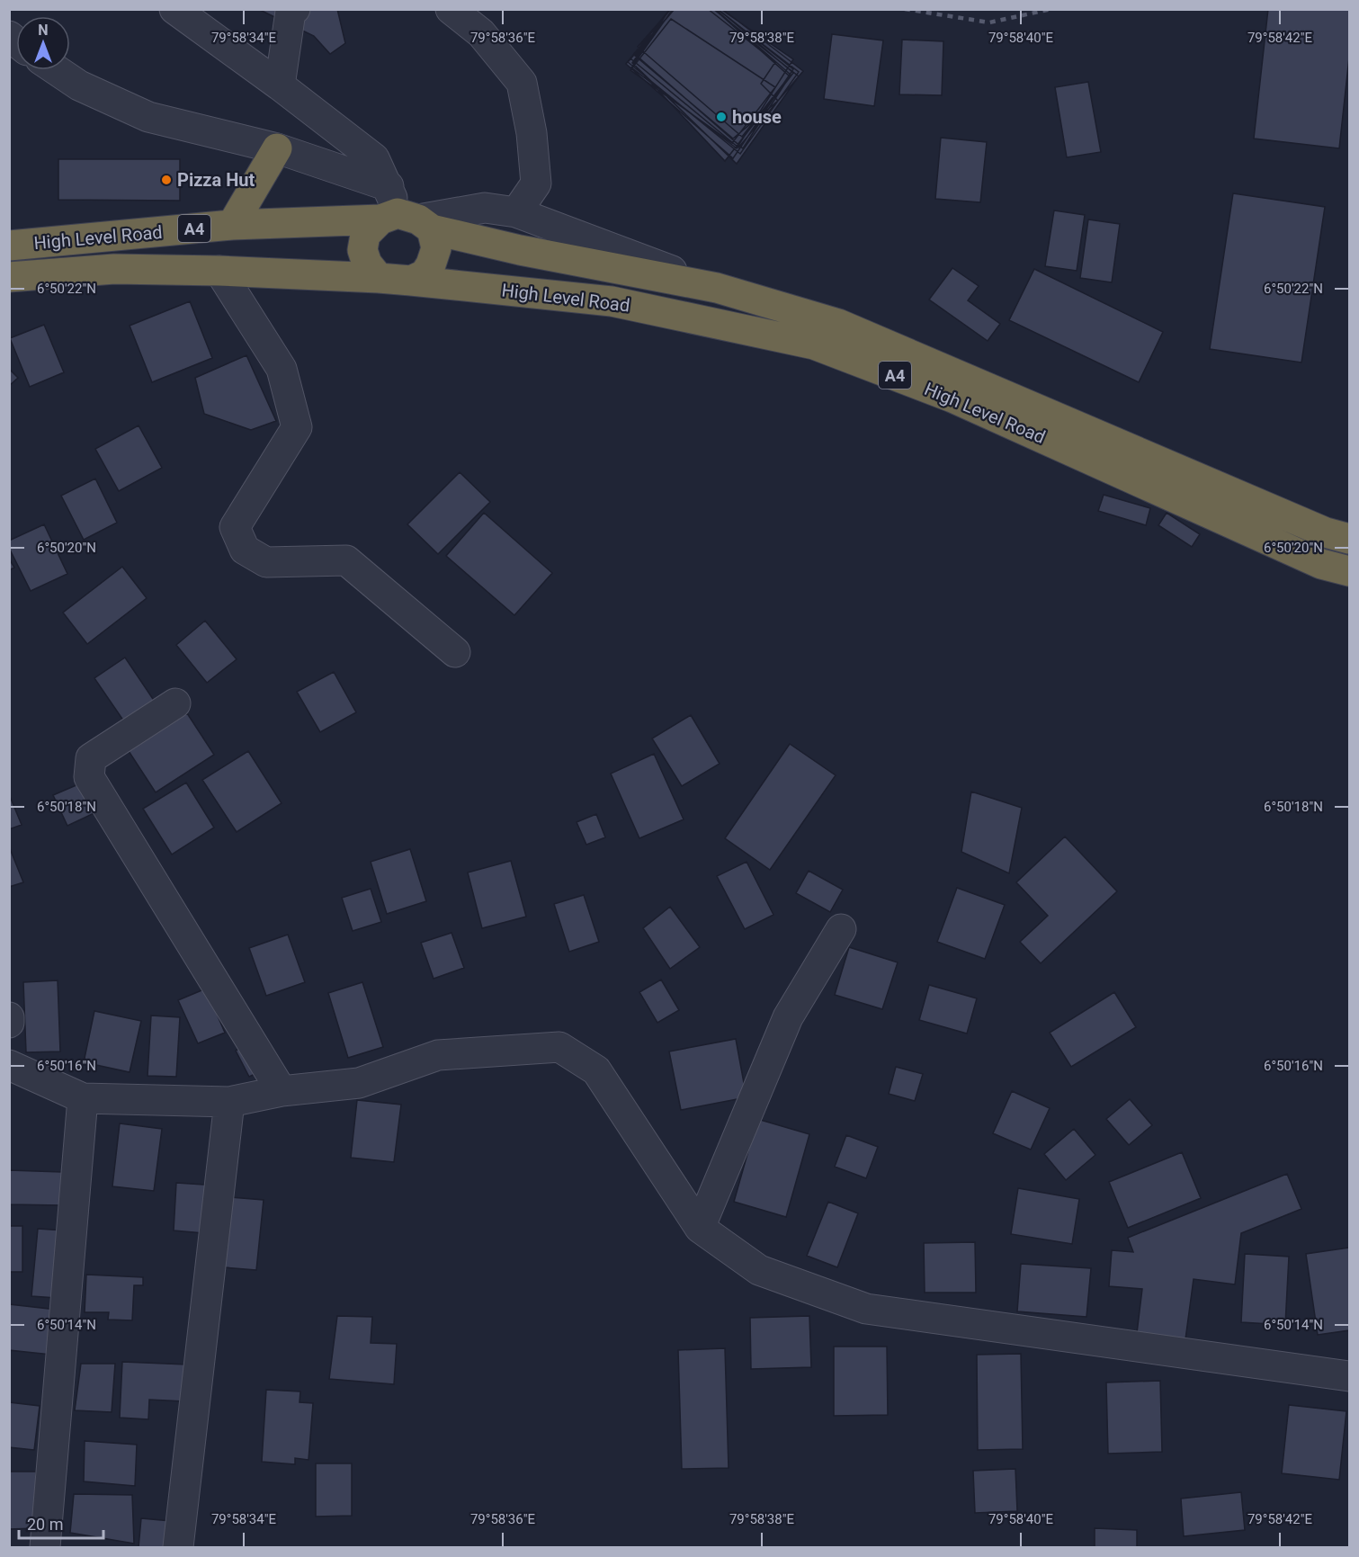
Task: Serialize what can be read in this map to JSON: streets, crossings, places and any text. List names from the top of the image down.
{
  "streets": {
    "highway": ["A4", "High Level Road"]
  },
  "places": ["house", "Pizza Hut"],
  "scale_bar": "20 m",
  "north": "top",
  "coordinates": [
    "79°58'34\"E",
    "79°58'36\"E",
    "79°58'38\"E",
    "79°58'40\"E",
    "79°58'42\"E",
    "6°50'22\"N",
    "6°50'20\"N",
    "6°50'18\"N",
    "6°50'16\"N",
    "6°50'14\"N"
  ]
}
